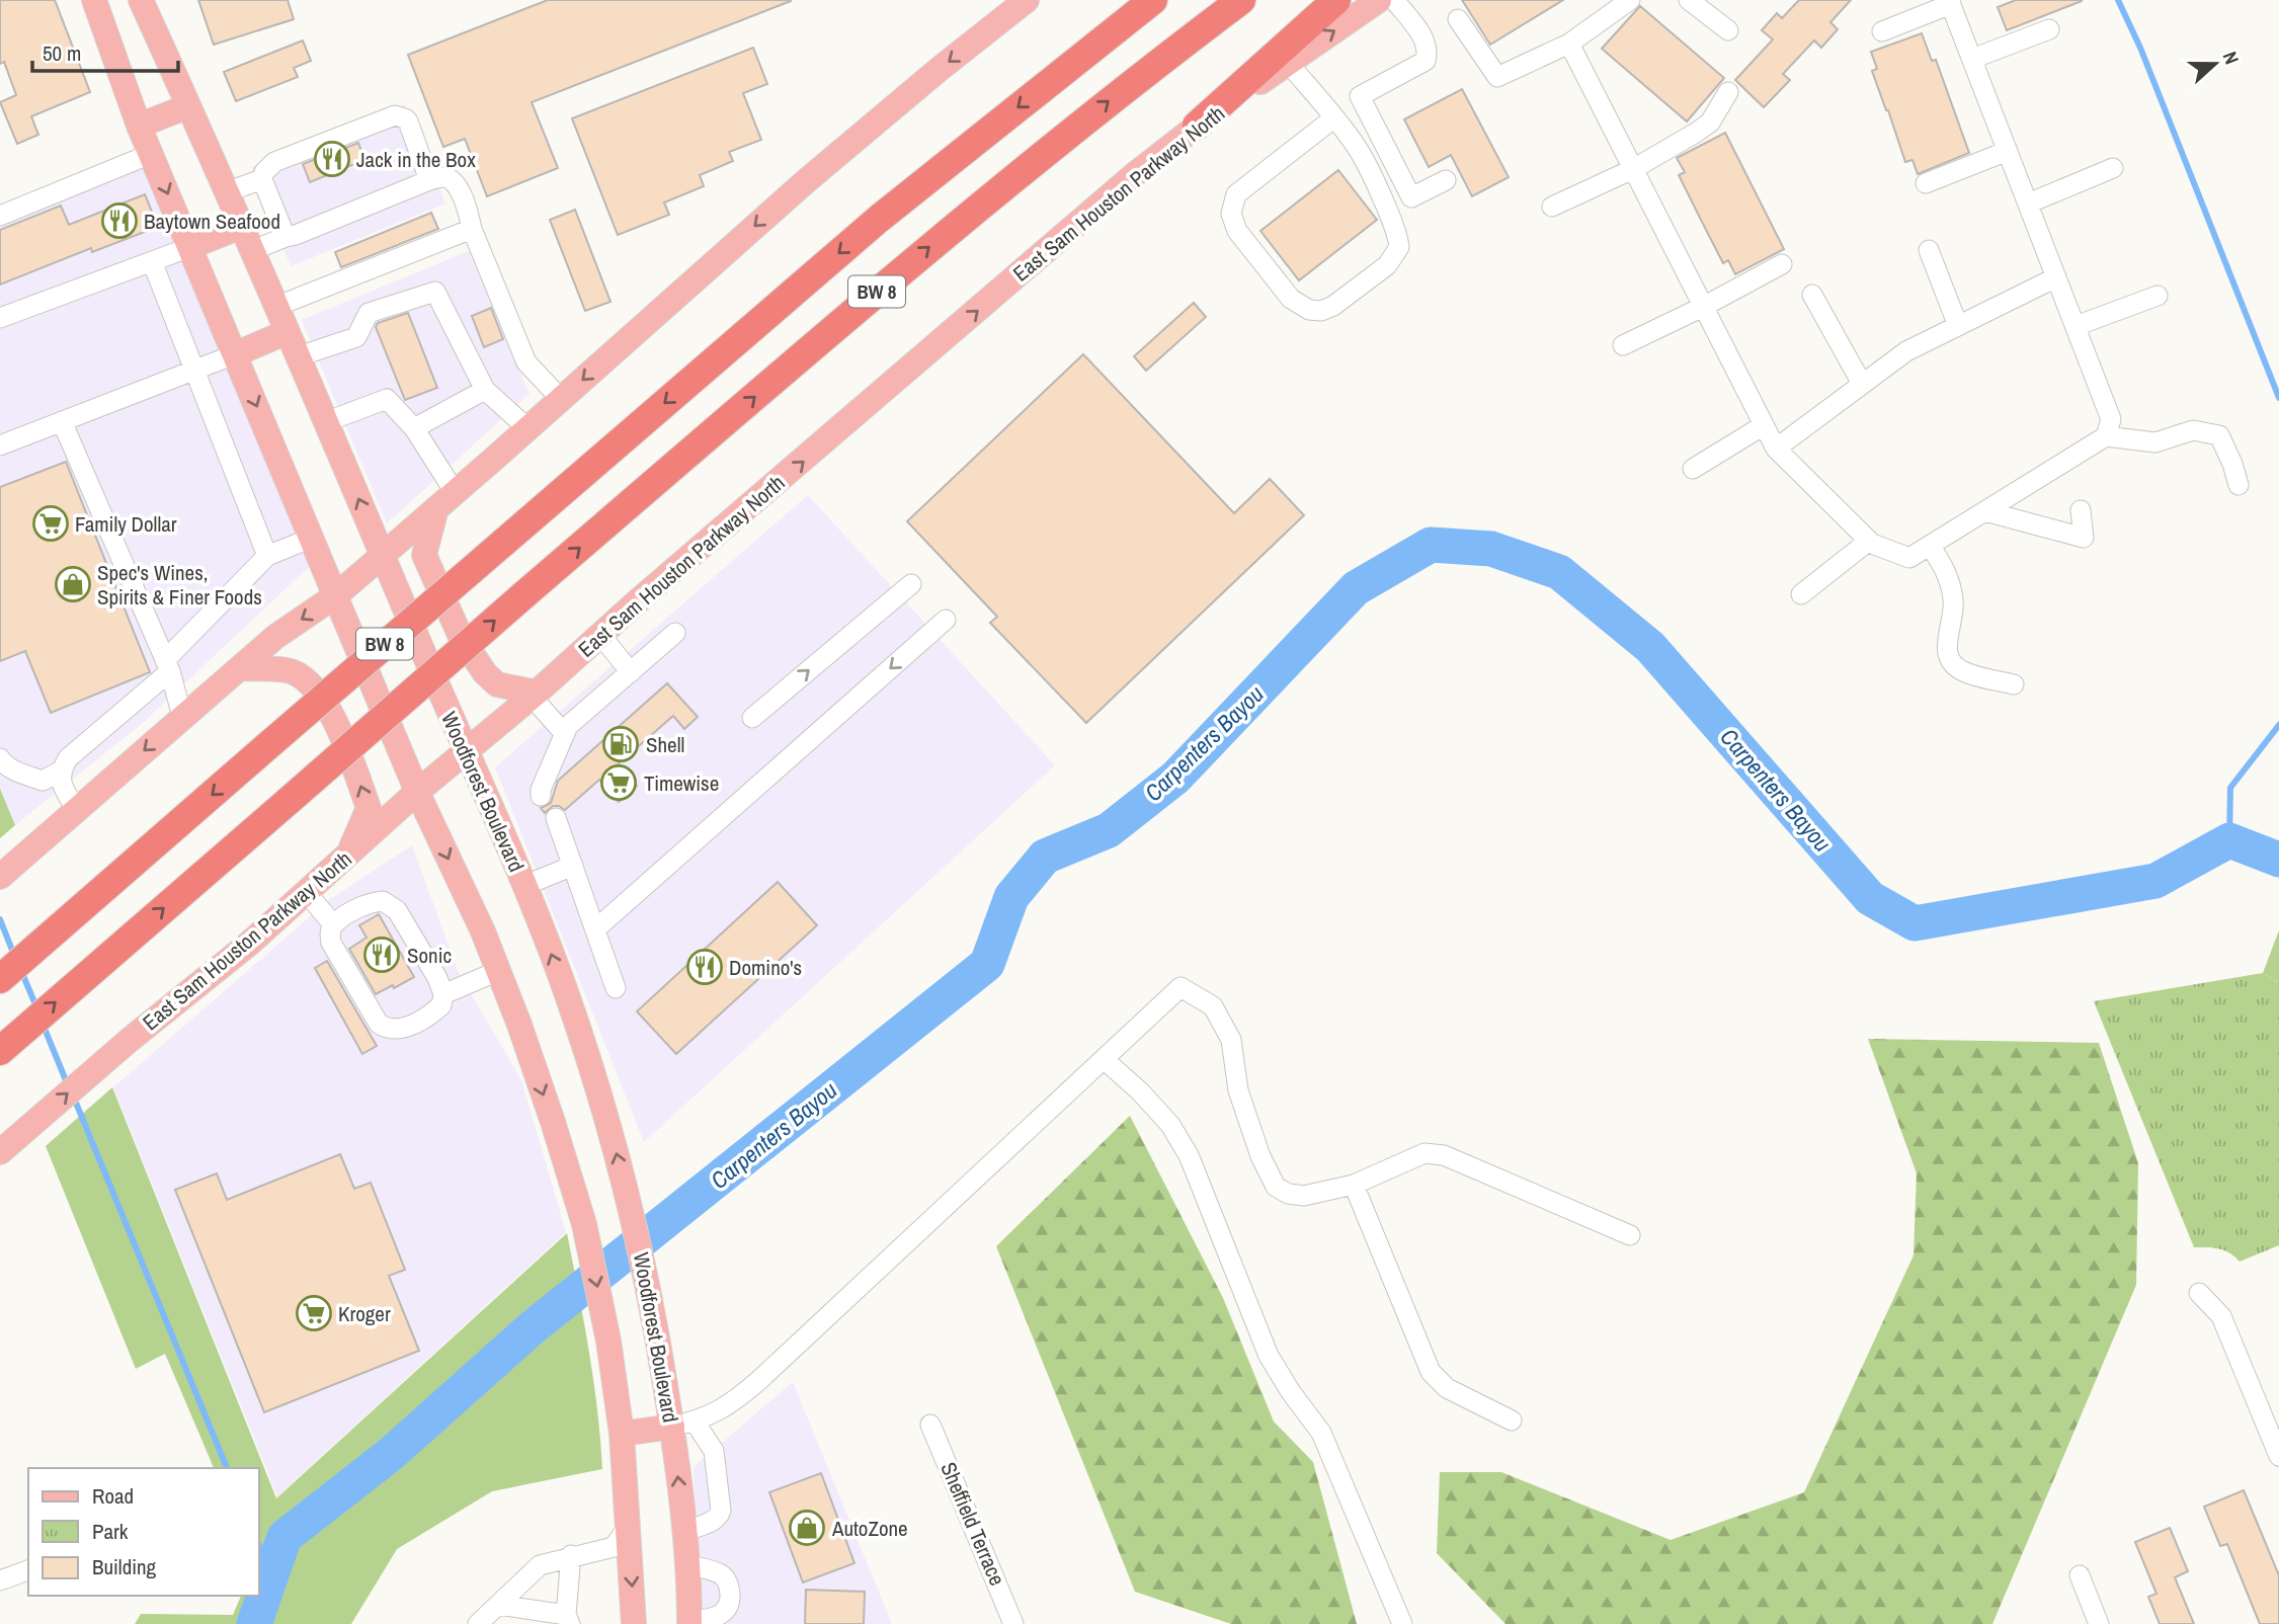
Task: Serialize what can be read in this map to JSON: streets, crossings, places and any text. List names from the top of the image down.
{
  "streets": {
    "highway": ["BW 8"],
    "main road": ["East Sam Houston Parkway North", "Woodforest Boulevard"],
    "street": ["Sheffield Terrace"]
  },
  "crossings": [
    ["East Sam Houston Parkway North", "Woodforest Boulevard"]
  ],
  "water": ["Carpenters Bayou"],
  "places": {
    "restaurant": [
      "Jack in the Box",
      "Baytown Seafood",
      "Sonic",
      "Domino's"
    ],
    "supermarket": ["Family Dollar", "Timewise", "Kroger"],
    "shop": ["Spec's Wines, Spirits & Finer Foods", "AutoZone"],
    "fuel station": ["Shell"]
  },
  "legend": ["Road", "Park", "Building"],
  "scale_bar": "50 m",
  "north": "right"
}
